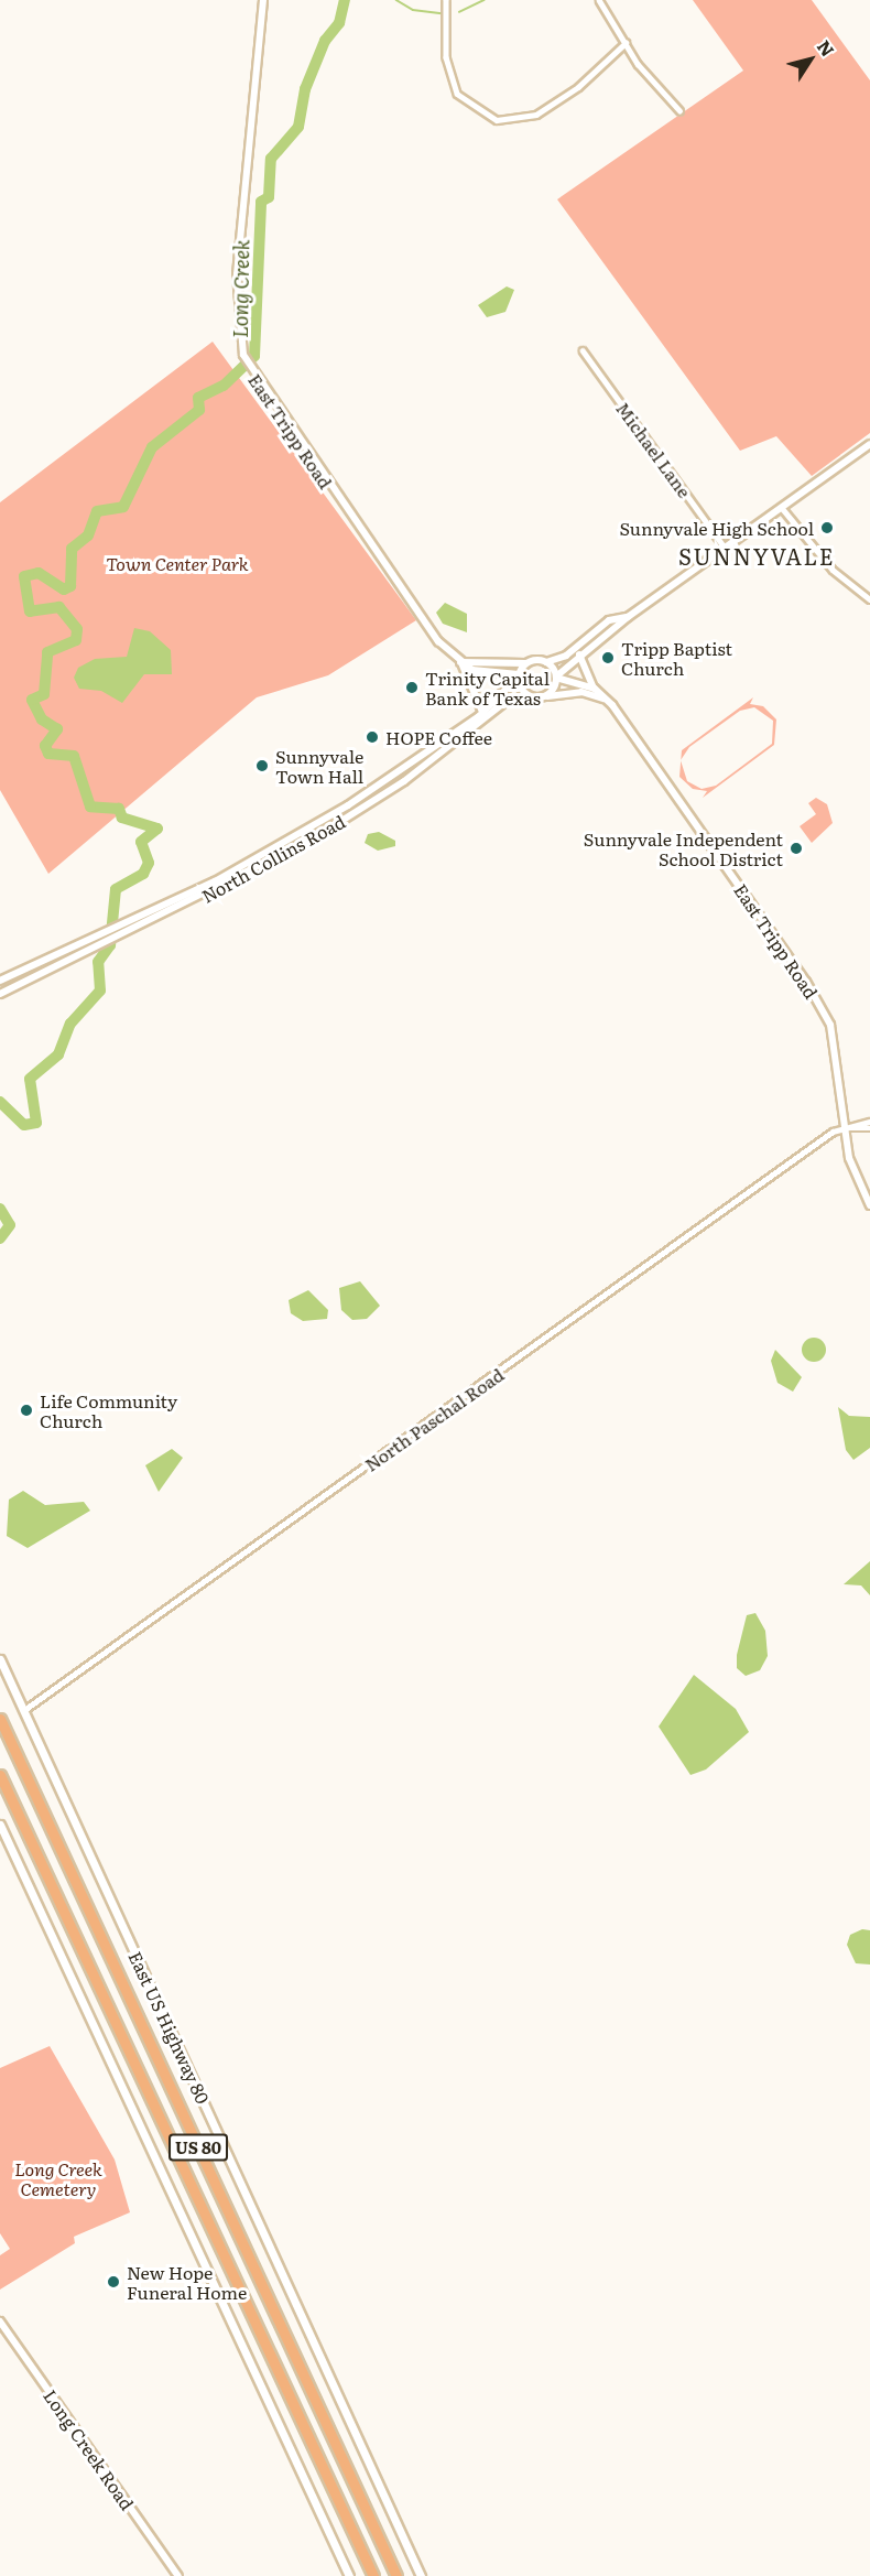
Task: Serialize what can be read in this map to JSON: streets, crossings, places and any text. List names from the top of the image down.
{
  "streets": {
    "highway": ["US 80"],
    "main road": ["East US Highway 80"],
    "street": [
      "East Tripp Road",
      "Michael Lane",
      "North Collins Road",
      "North Paschal Road",
      "Long Creek Road"
    ]
  },
  "crossings": [
    ["East Tripp Road", "North Collins Road"],
    ["East Tripp Road", "North Paschal Road"],
    ["North Paschal Road", "East US Highway 80"]
  ],
  "districts": ["SUNNYVALE"],
  "water": ["Long Creek"],
  "parks": ["Town Center Park", "Long Creek Cemetery"],
  "places": [
    "Sunnyvale High School",
    "Tripp Baptist Church",
    "Trinity Capital Bank of Texas",
    "HOPE Coffee",
    "Sunnyvale Town Hall",
    "Sunnyvale Independent School District",
    "Life Community Church",
    "New Hope Funeral Home"
  ],
  "north": "top right"
}
